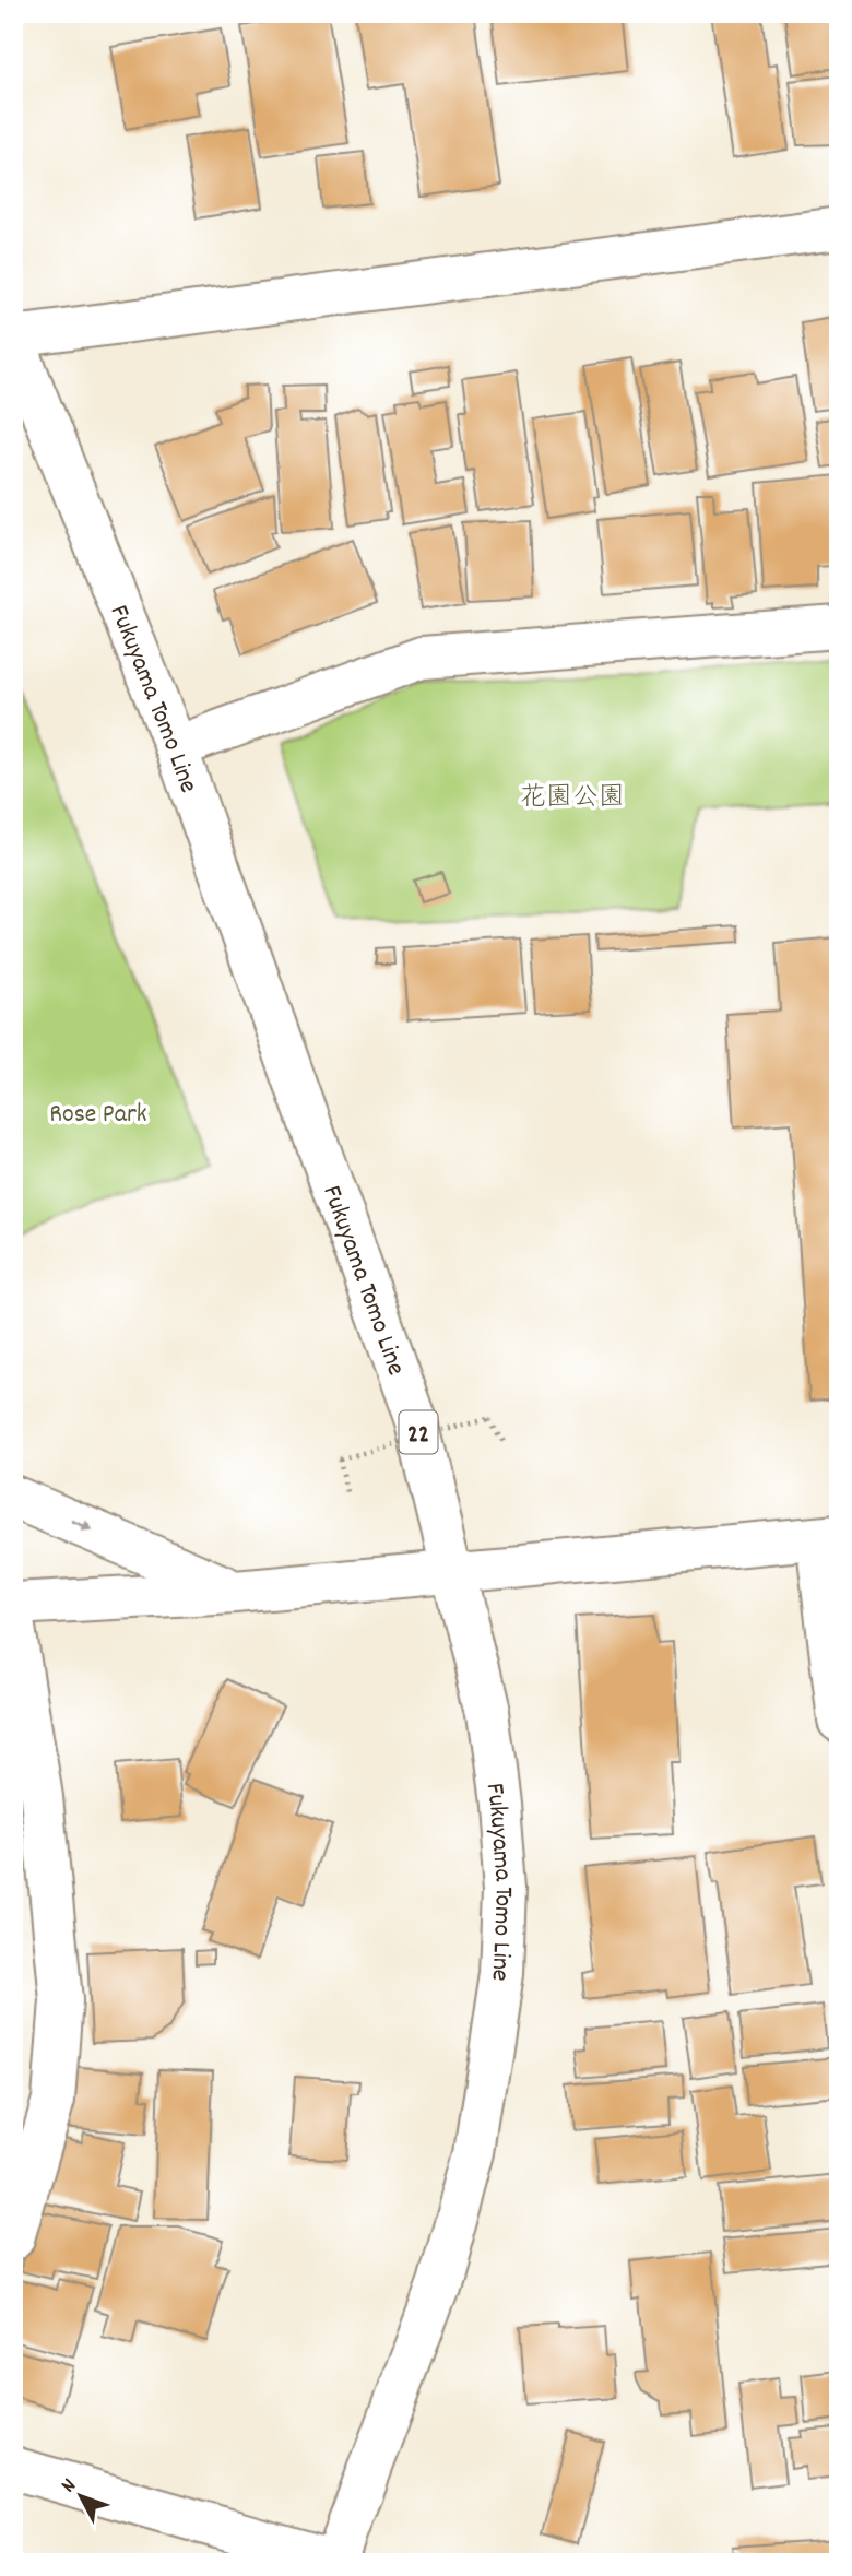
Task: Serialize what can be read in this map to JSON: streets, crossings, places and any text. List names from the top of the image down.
{
  "streets": {
    "street": ["Fukuyama Tomo Line", "22"]
  },
  "parks": ["花園公園", "Rose Park"],
  "north": "top left"
}
